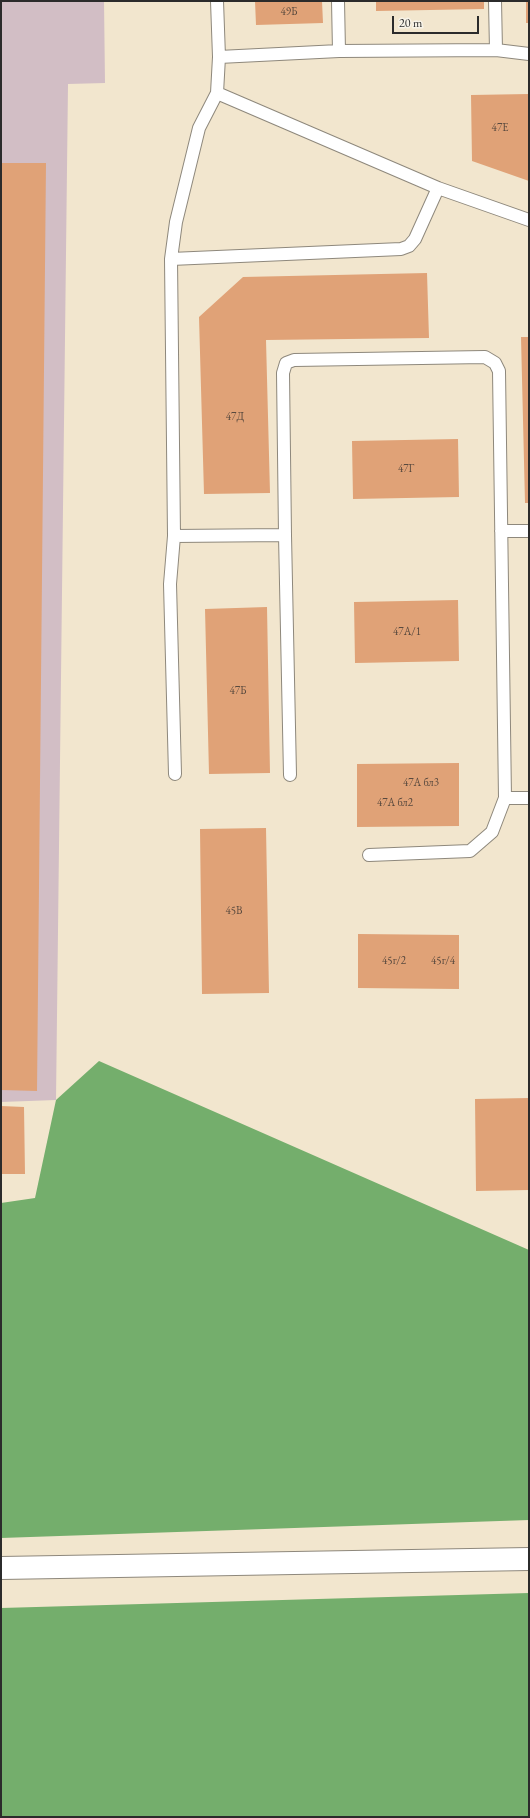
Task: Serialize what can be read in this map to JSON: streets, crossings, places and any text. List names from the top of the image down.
{
  "house_numbers": [
    "49Б",
    "47Е",
    "47Д",
    "47Г",
    "47А/1",
    "47Б",
    "47А бл3",
    "47А бл2",
    "45В",
    "45г/2",
    "45г/4"
  ],
  "scale_bar": "20 m"
}
